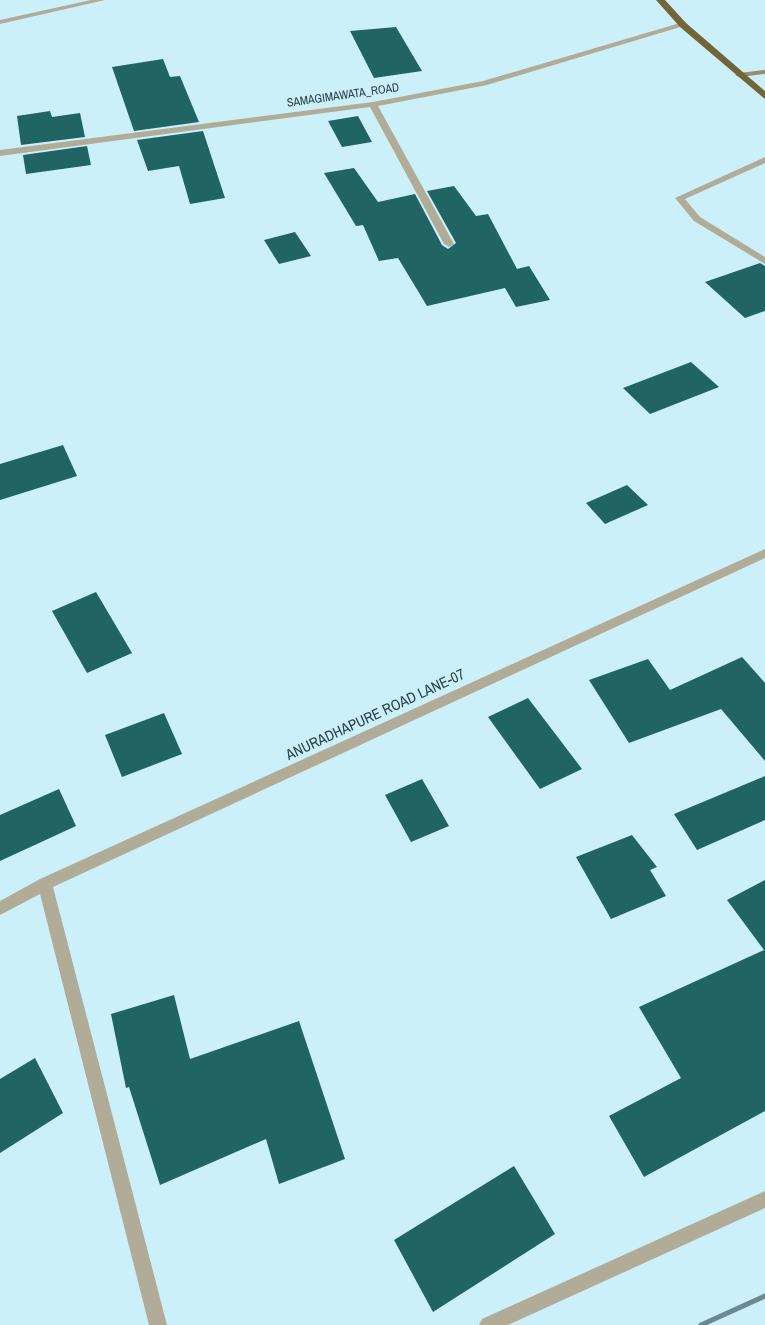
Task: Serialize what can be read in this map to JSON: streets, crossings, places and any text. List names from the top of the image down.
{
  "streets": {
    "street": ["SAMAGIMAWATA_ROAD", "ANURADHAPURE ROAD LANE-07"]
  }
}
